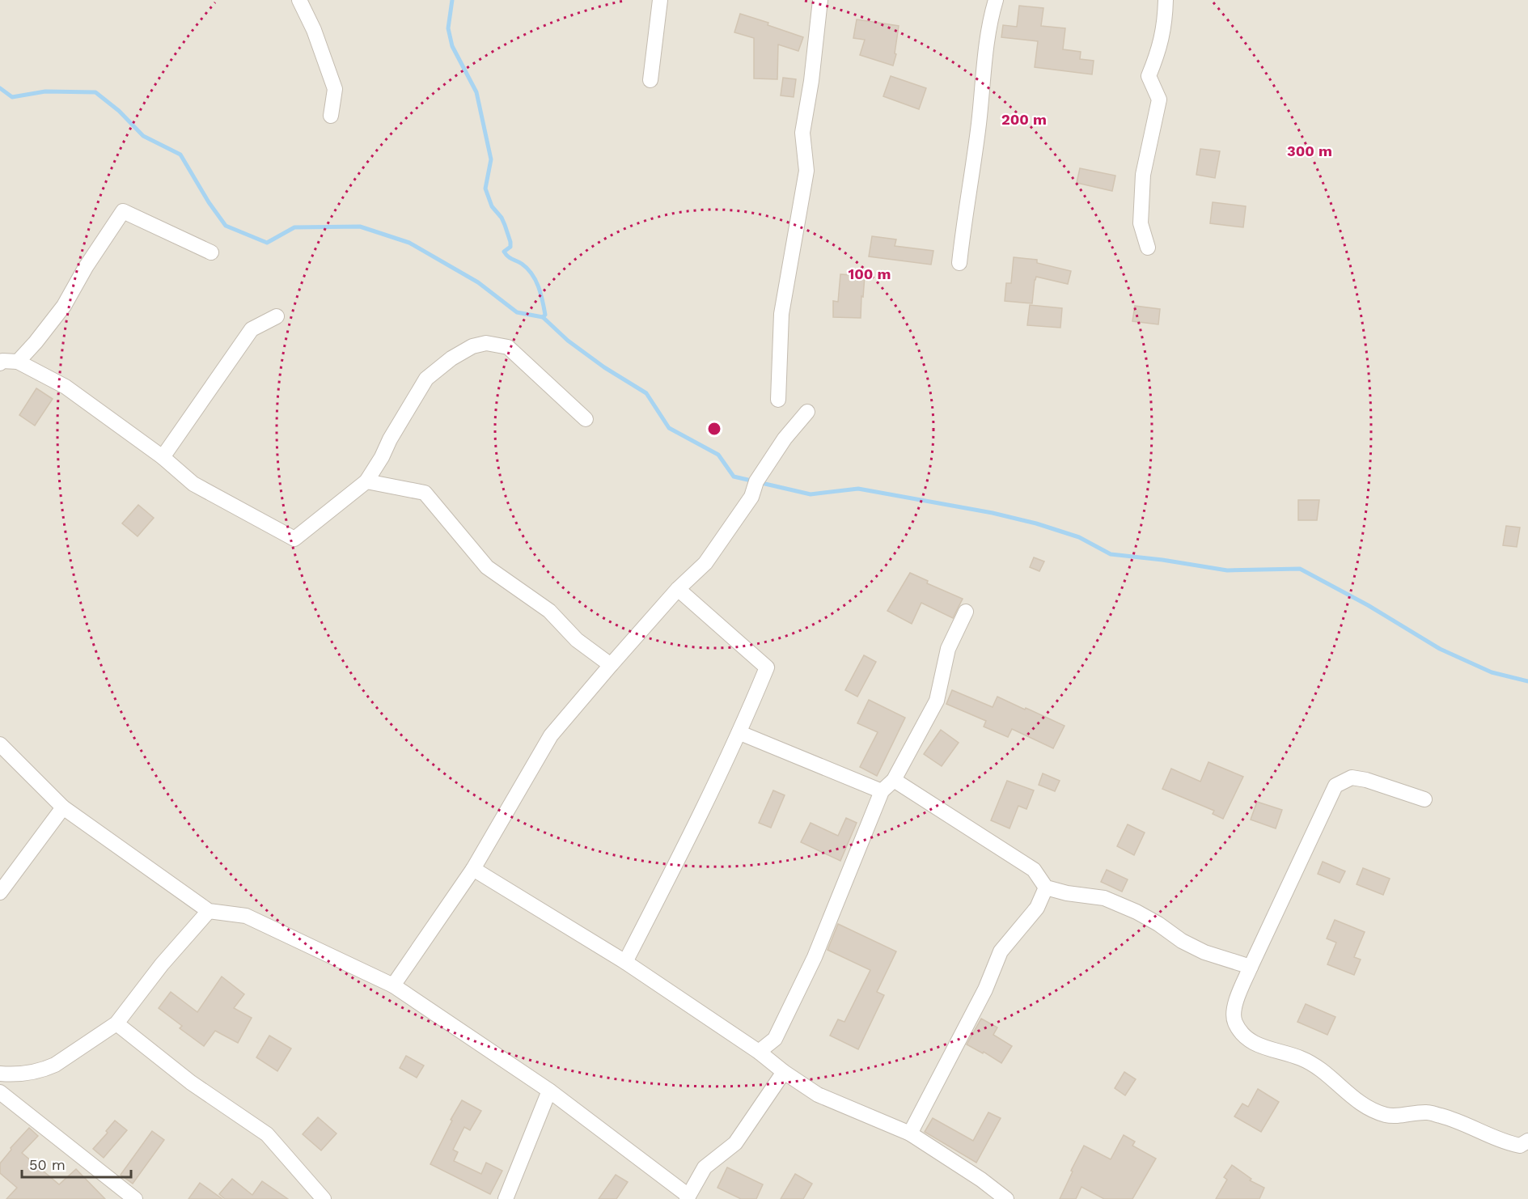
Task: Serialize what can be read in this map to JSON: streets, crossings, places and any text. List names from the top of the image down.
{
  "scale_bar": "50 m",
  "rings": ["200 m", "300 m", "100 m"]
}
